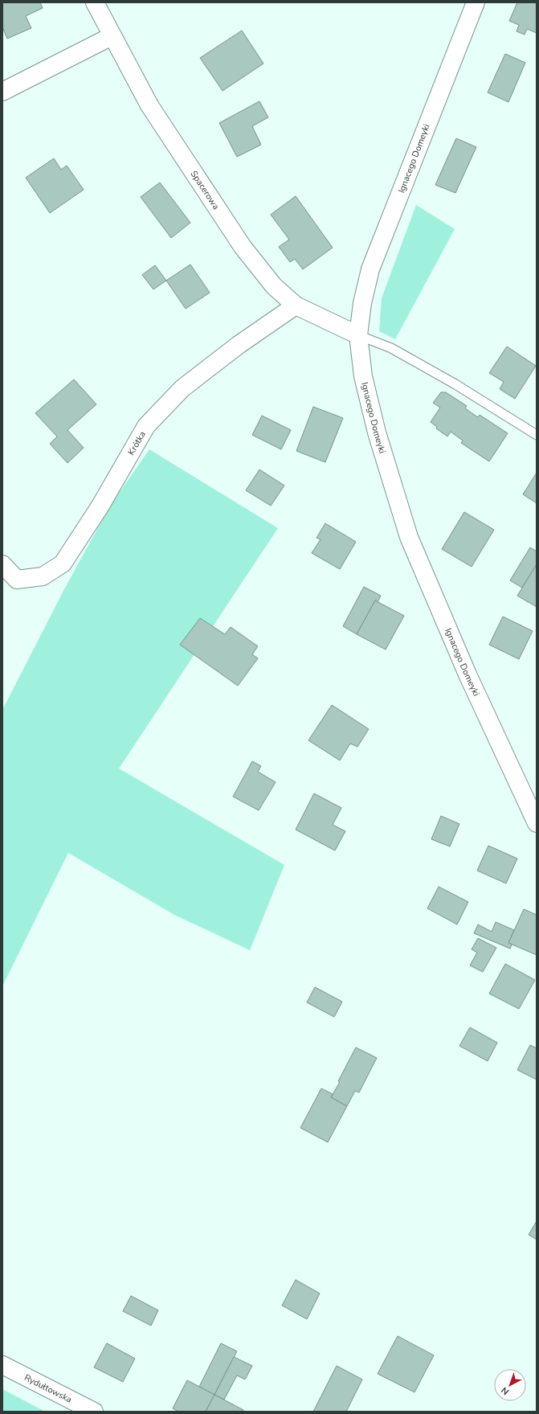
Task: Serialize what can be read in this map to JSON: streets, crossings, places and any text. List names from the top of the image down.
{
  "streets": {
    "street": [
      "Ignacego Domeyki",
      "Spacerowa",
      "Krótka",
      "Rydułtowska"
    ]
  },
  "crossings": [
    ["Ignacego Domeyki", "Spacerowa"],
    ["Spacerowa", "Krótka"]
  ],
  "north": "bottom left"
}
